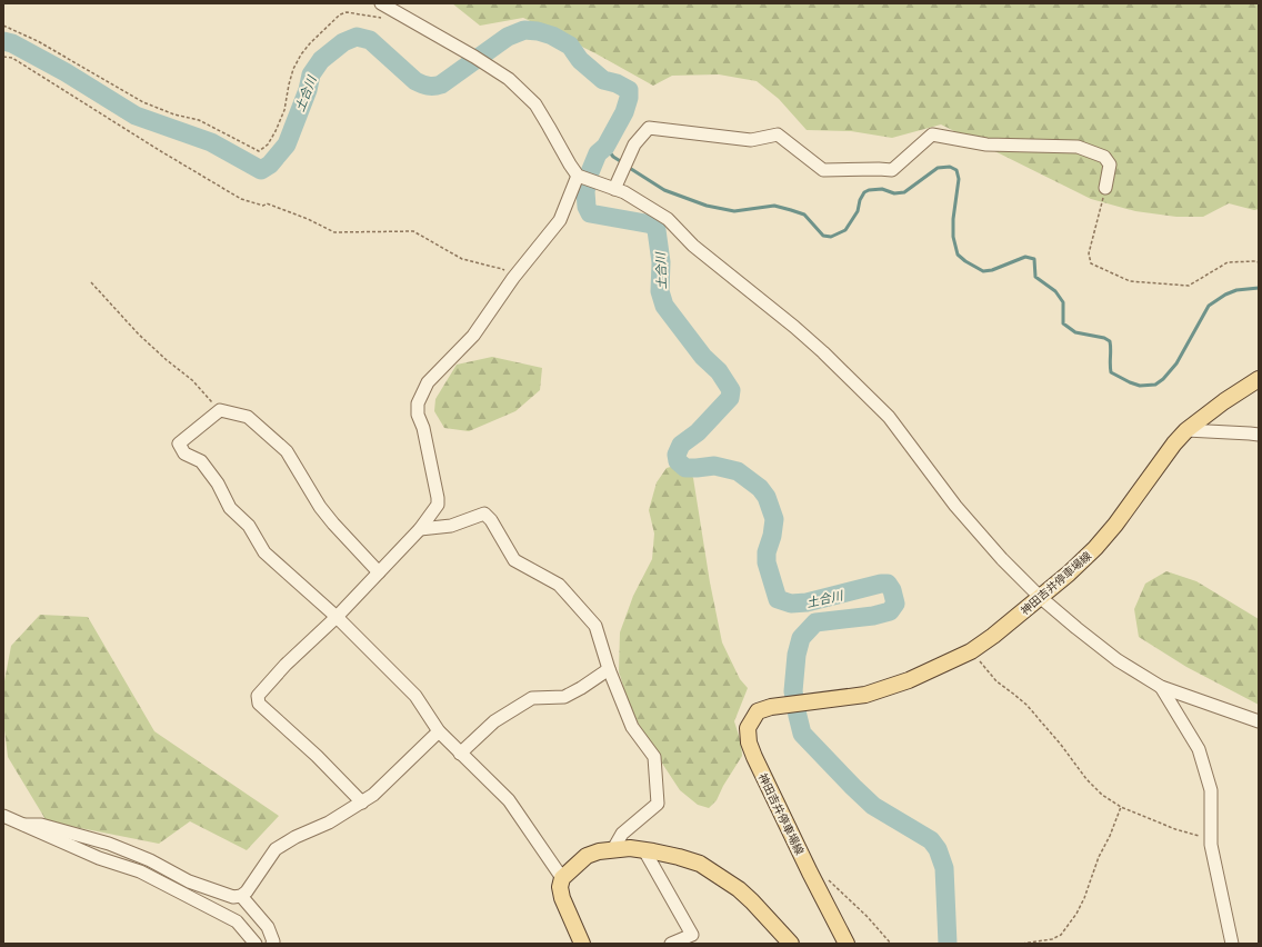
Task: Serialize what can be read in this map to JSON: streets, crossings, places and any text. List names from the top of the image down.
{
  "streets": {
    "main road": ["神田吉井停車場線"]
  },
  "water": ["土合川"]
}
